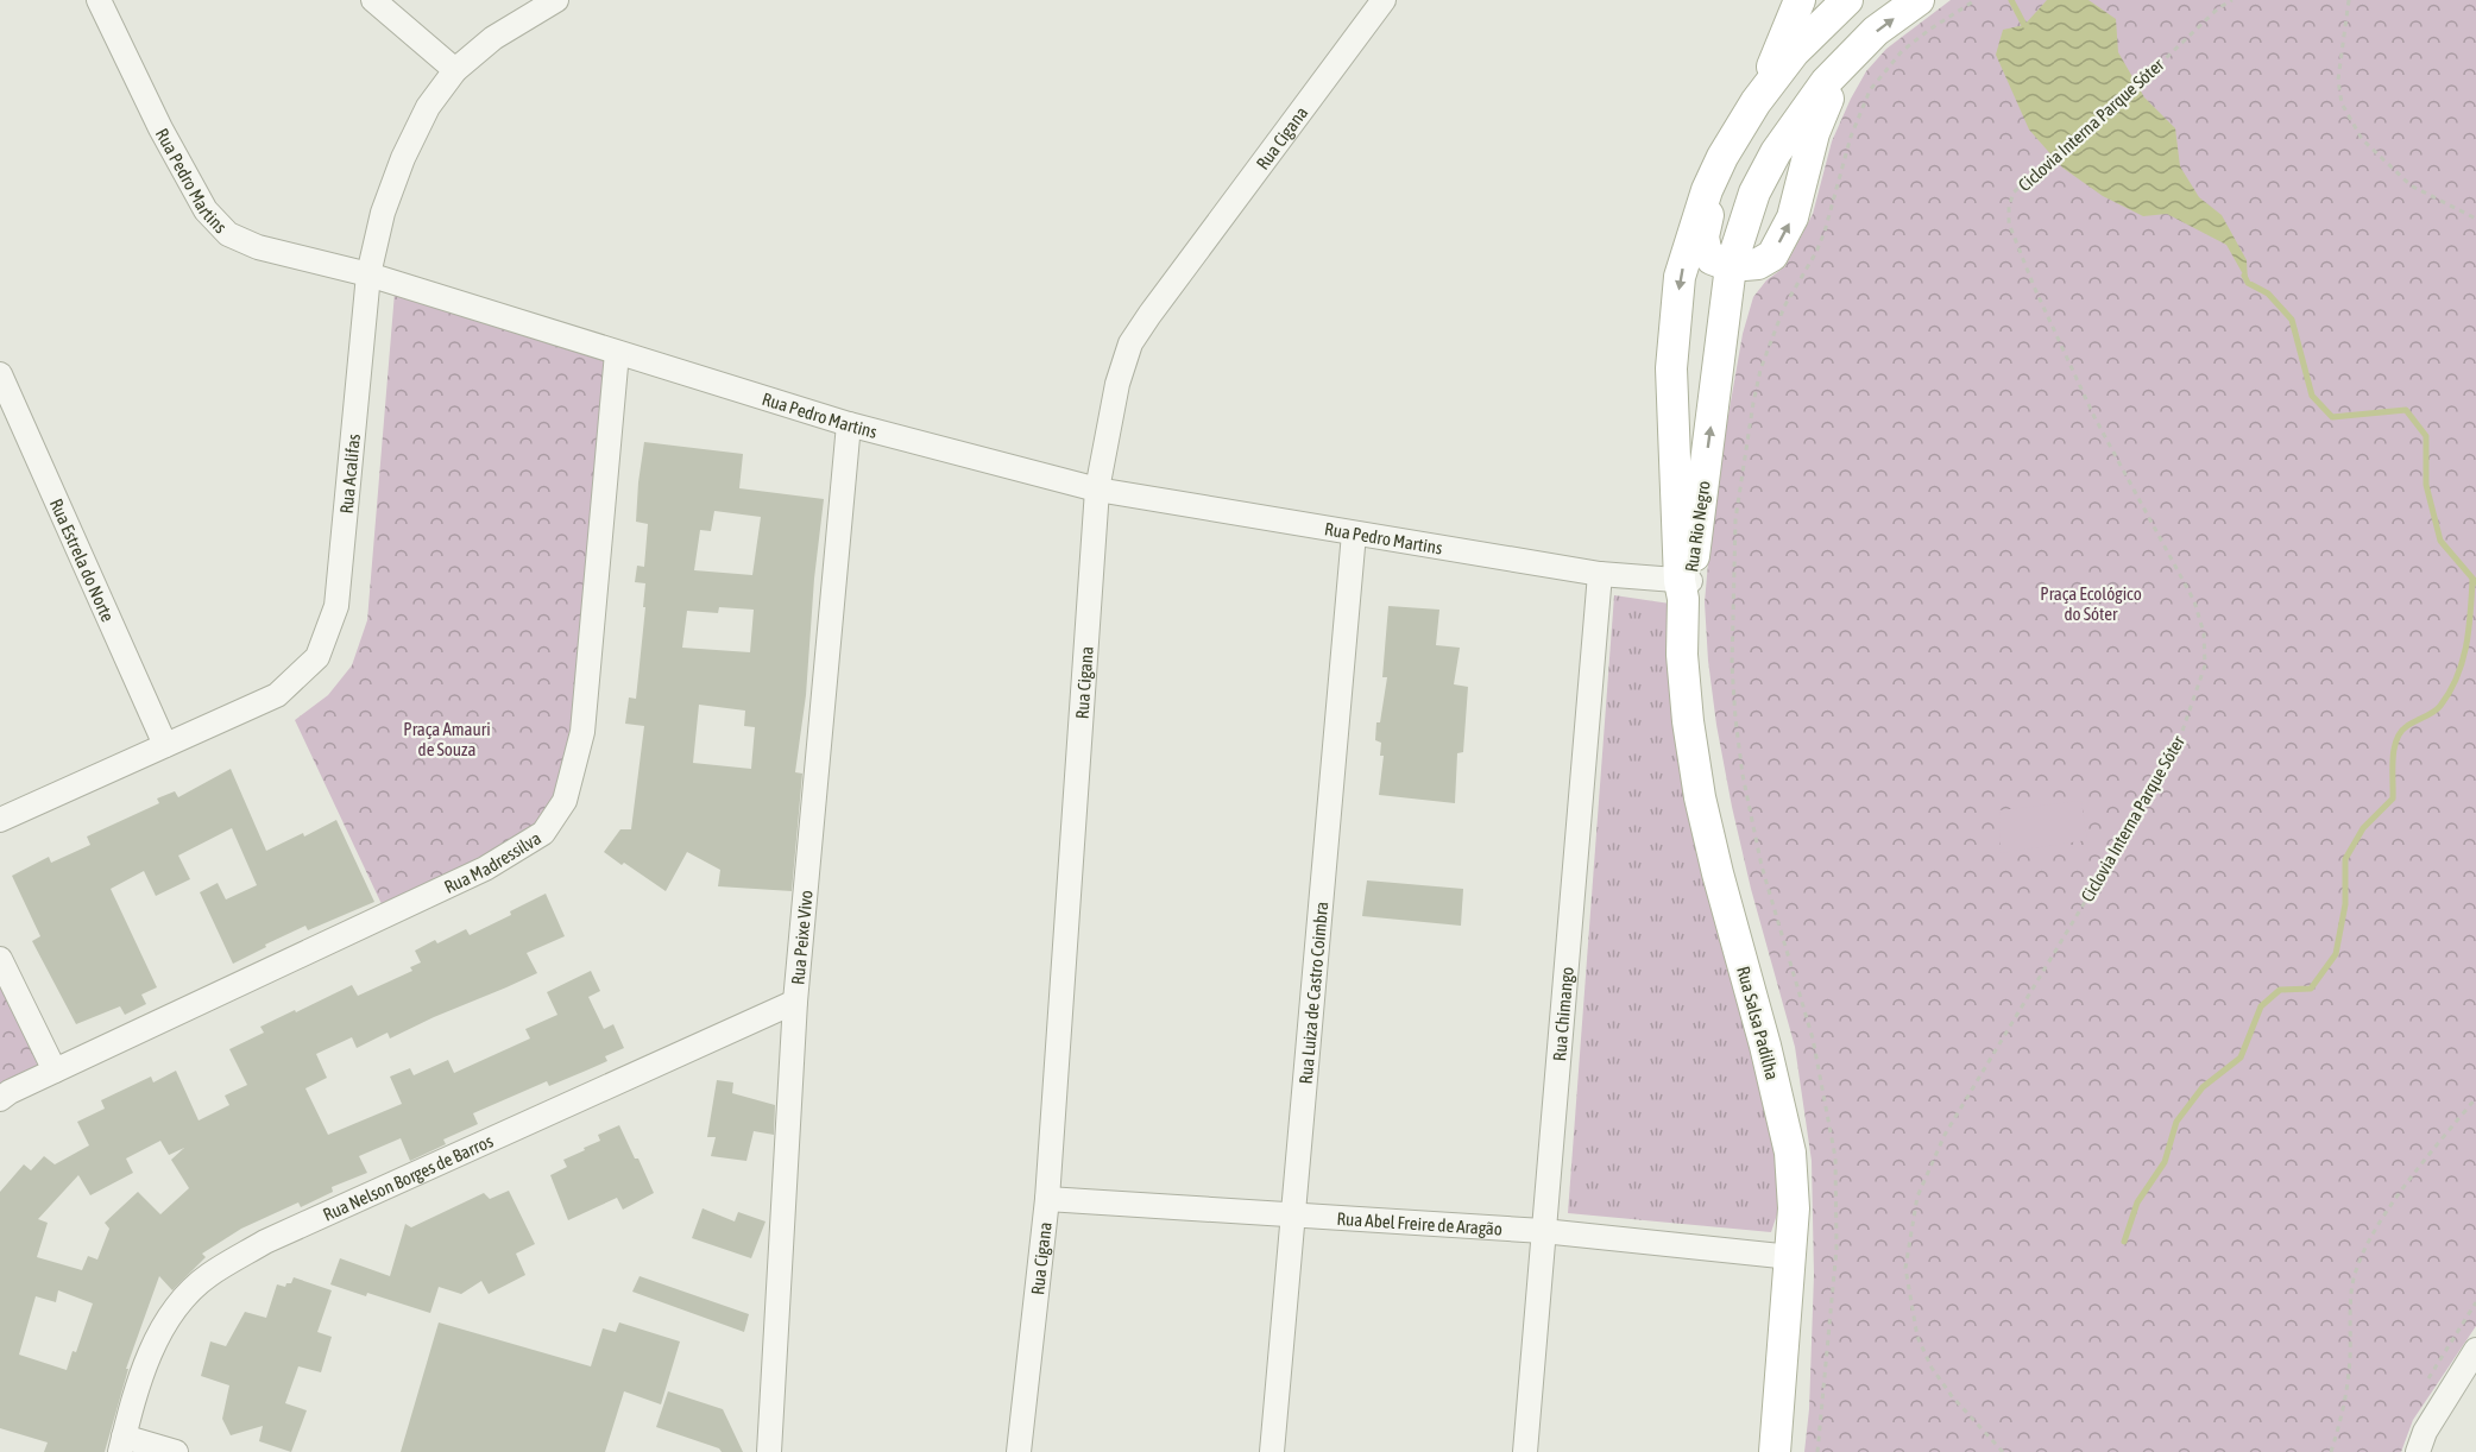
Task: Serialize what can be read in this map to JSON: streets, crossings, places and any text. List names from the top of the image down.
{
  "streets": {
    "main road": ["Rua Rio Negro", "Rua Salsa Padilha"],
    "street": [
      "Rua Cigana",
      "Rua Pedro Martins",
      "Rua Acalifas",
      "Rua Estrela do Norte",
      "Rua Madressilva",
      "Rua Peixe Vivo",
      "Rua Luiza de Castro Coimbra",
      "Rua Chimango",
      "Rua Nelson Borges de Barros",
      "Rua Abel Freire de Aragão"
    ],
    "path": ["Ciclovia Interna Parque Sóter"]
  },
  "crossings": [
    ["Rua Cigana", "Rua Pedro Martins"],
    ["Rua Cigana", "Rua Abel Freire de Aragão"],
    ["Rua Pedro Martins", "Rua Acalifas"],
    ["Rua Pedro Martins", "Rua Rio Negro"],
    ["Rua Pedro Martins", "Rua Madressilva"],
    ["Rua Pedro Martins", "Rua Peixe Vivo"],
    ["Rua Pedro Martins", "Rua Luiza de Castro Coimbra"],
    ["Rua Pedro Martins", "Rua Chimango"],
    ["Rua Pedro Martins", "Rua Salsa Padilha"],
    ["Rua Acalifas", "Rua Estrela do Norte"],
    ["Rua Rio Negro", "Rua Salsa Padilha"],
    ["Rua Peixe Vivo", "Rua Nelson Borges de Barros"],
    ["Rua Luiza de Castro Coimbra", "Rua Abel Freire de Aragão"],
    ["Rua Chimango", "Rua Abel Freire de Aragão"],
    ["Rua Salsa Padilha", "Rua Abel Freire de Aragão"]
  ],
  "parks": ["Praça Ecológico do Sóter", "Praça Amauri de Souza"]
}
